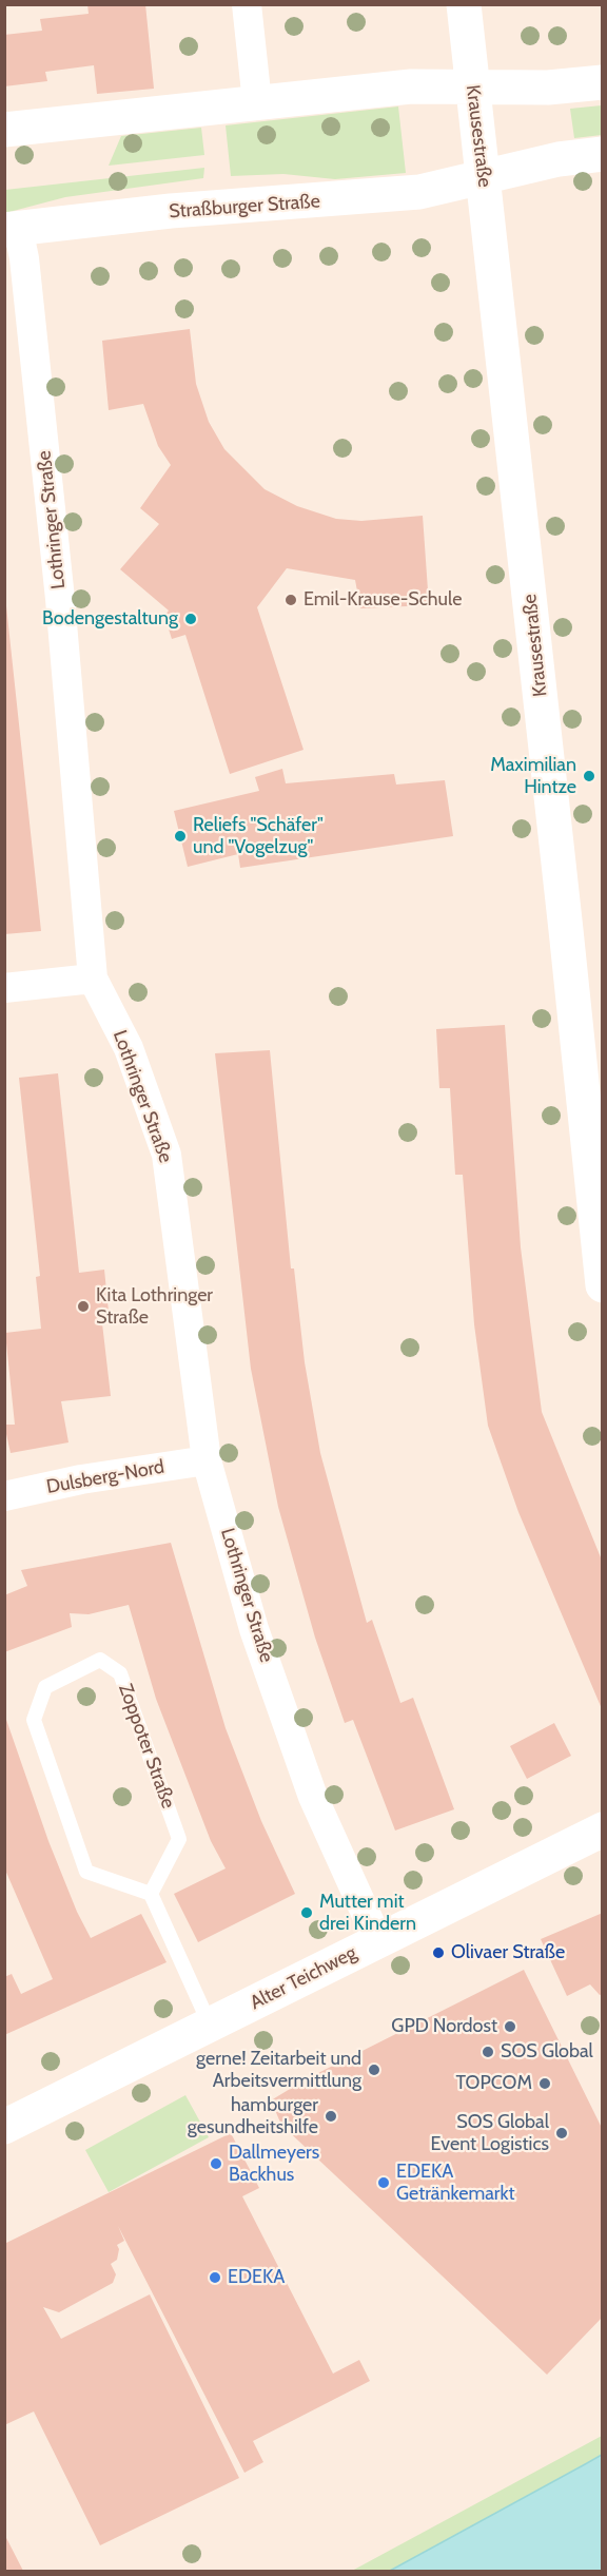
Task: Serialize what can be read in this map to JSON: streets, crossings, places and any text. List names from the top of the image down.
{
  "streets": {
    "main road": ["Krausestraße", "Straßburger Straße", "Alter Teichweg"],
    "street": ["Lothringer Straße", "Dulsberg-Nord"],
    "lane": ["Zoppoter Straße"]
  },
  "crossings": [
    ["Krausestraße", "Straßburger Straße"],
    ["Straßburger Straße", "Lothringer Straße"],
    ["Lothringer Straße", "Dulsberg-Nord"],
    ["Lothringer Straße", "Alter Teichweg"]
  ],
  "places": [
    "Emil-Krause-Schule",
    "Bodengestaltung",
    "Maximilian Hintze",
    "Reliefs \"Schäfer\" und \"Vogelzug\"",
    "Kita Lothringer Straße",
    "Mutter mit drei Kindern",
    "Olivaer Straße",
    "GPD Nordost",
    "SOS Global",
    "gerne! Zeitarbeit und Arbeitsvermittlung",
    "TOPCOM",
    "hamburger gesundheitshilfe",
    "SOS Global Event Logistics",
    "Dallmeyers Backhus",
    "EDEKA Getränkemarkt",
    "EDEKA"
  ]
}
